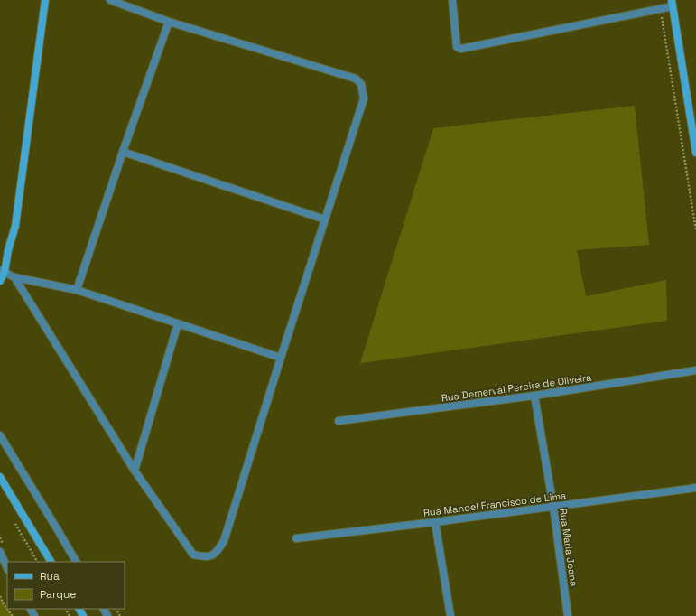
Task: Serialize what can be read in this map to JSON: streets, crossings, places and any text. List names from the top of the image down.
{
  "streets": {
    "street": ["Rua Demerval Pereira de Oliveira", "Rua Manoel Francisco de Lima", "Rua Maria Joana"]
  },
  "crossings": [
    ["Rua Demerval Pereira de Oliveira", "Rua Maria Joana"],
    ["Rua Manoel Francisco de Lima", "Rua Maria Joana"]
  ],
  "legend": ["Rua", "Parque"]
}
